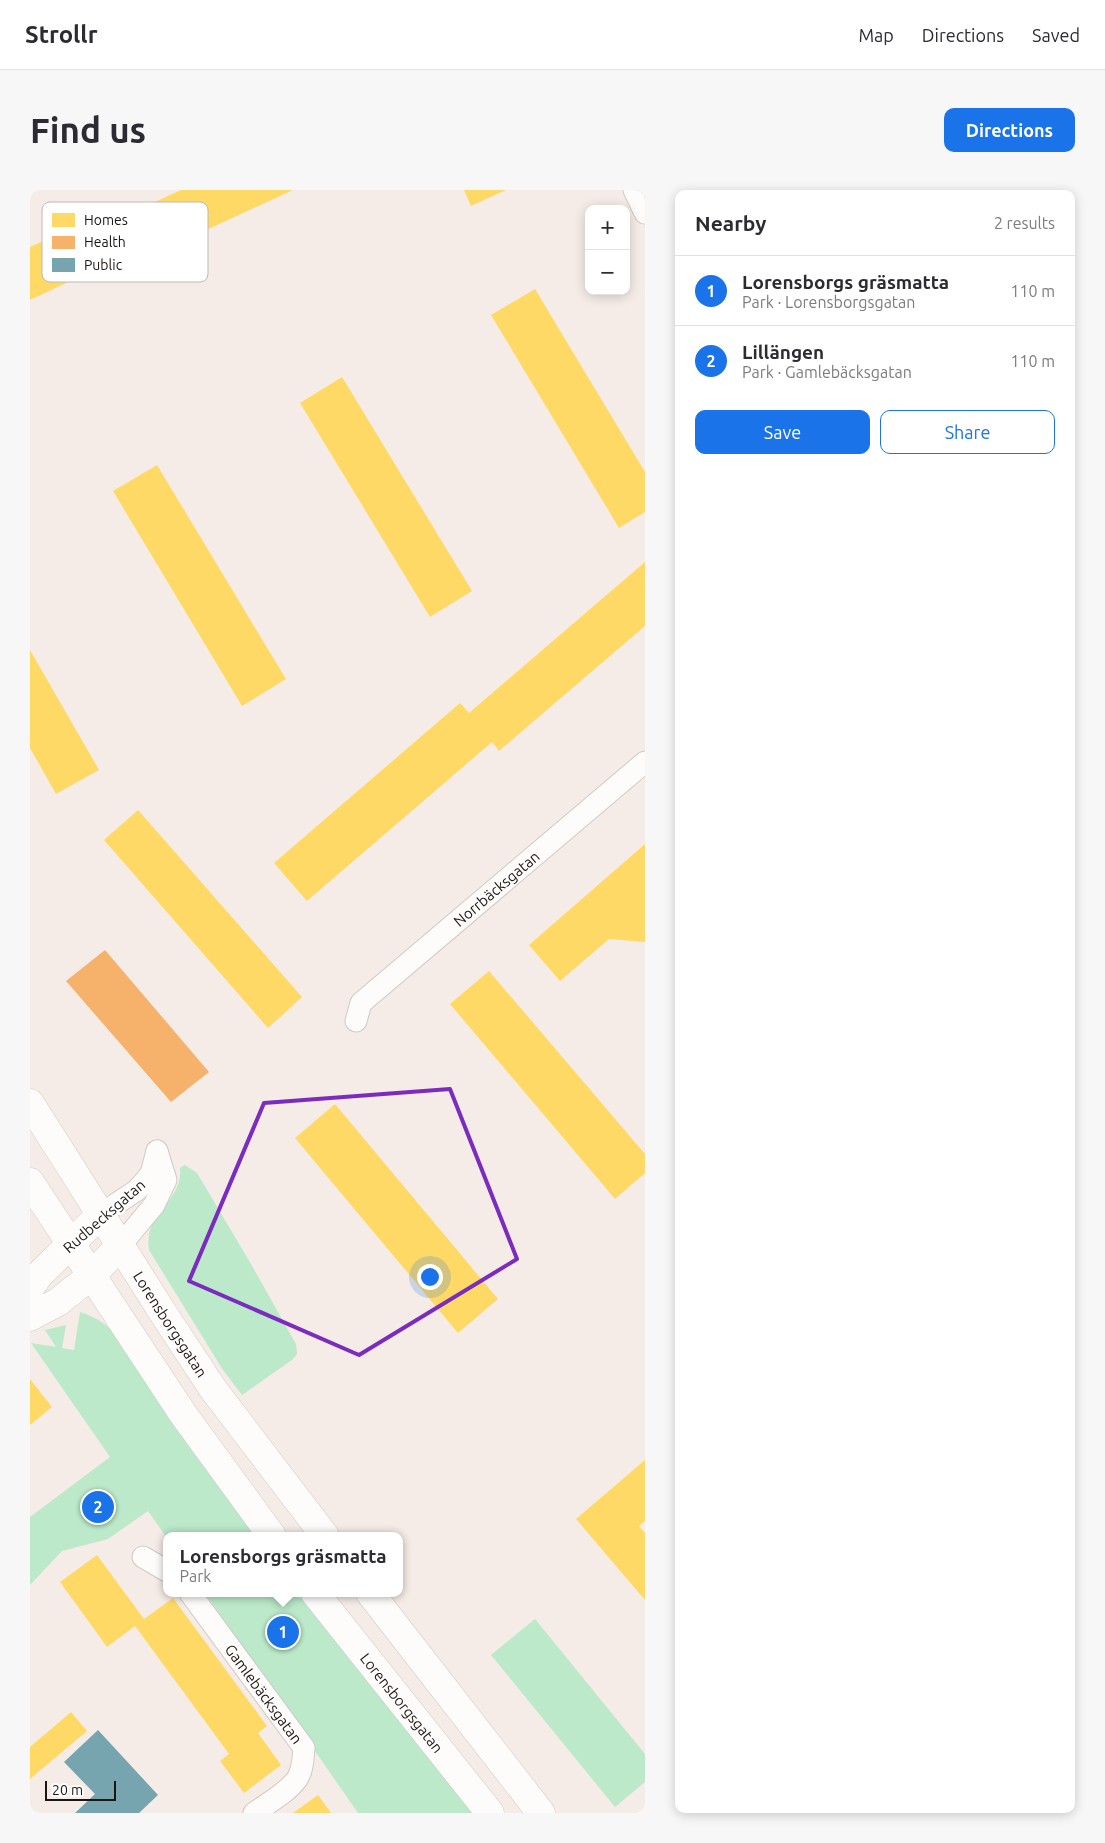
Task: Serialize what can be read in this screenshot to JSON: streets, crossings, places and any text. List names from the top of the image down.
{
  "streets": {
    "main road": ["Rudbecksgatan", "Lorensborgsgatan"],
    "street": ["Norrbäcksgatan", "Gamlebäcksgatan"]
  },
  "crossings": [
    ["Rudbecksgatan", "Lorensborgsgatan"]
  ],
  "legend": ["Homes", "Health", "Public"],
  "scale_bar": "20 m",
  "page": {
    "header": "Strollr",
    "nav": ["Map", "Directions", "Saved"],
    "buttons": [
      "Directions",
      ["Save", "Share"]
    ],
    "title": "Find us",
    "heading": ["Nearby", "2 results"],
    "map_buttons": ["+", "−"],
    "list": [
      {
        "mark": "1",
        "name": "Lorensborgs gräsmatta",
        "note": "Park · Lorensborgsgatan",
        "value": "110 m"
      },
      {
        "mark": "2",
        "name": "Lillängen",
        "note": "Park · Gamlebäcksgatan",
        "value": "110 m"
      }
    ],
    "pins": ["2", "1"],
    "popup": ["Lorensborgs gräsmatta", "Park"],
    "scale": "20 m"
  }
}
